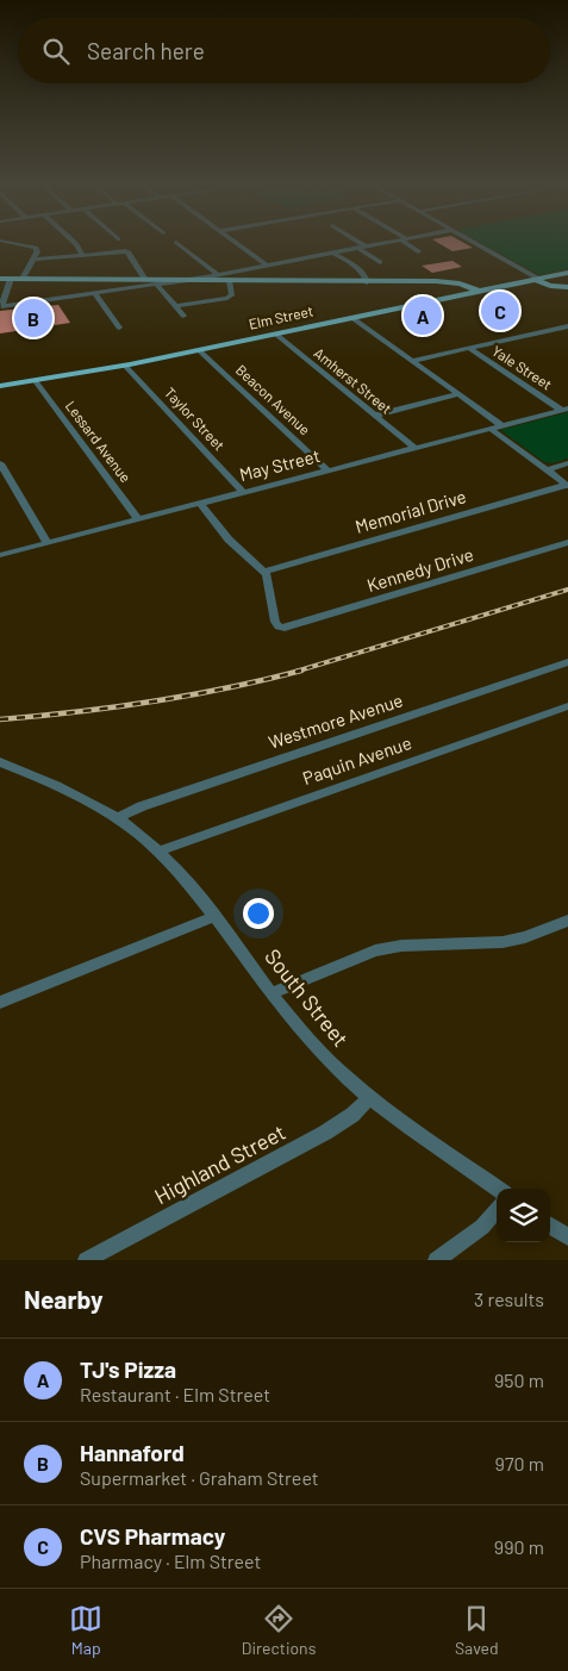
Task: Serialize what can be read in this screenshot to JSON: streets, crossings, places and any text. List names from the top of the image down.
{
  "streets": {
    "main road": ["Elm Street"],
    "street": [
      "Yale Street",
      "Amherst Street",
      "Beacon Avenue",
      "Taylor Street",
      "Lessard Avenue",
      "May Street",
      "Memorial Drive",
      "Kennedy Drive",
      "Westmore Avenue",
      "Paquin Avenue",
      "South Street",
      "Highland Street"
    ]
  },
  "crossings": [
    ["Elm Street", "Amherst Street"],
    ["Elm Street", "Beacon Avenue"],
    ["Elm Street", "Taylor Street"],
    ["Elm Street", "Lessard Avenue"],
    ["Yale Street", "May Street"],
    ["Amherst Street", "May Street"],
    ["Beacon Avenue", "May Street"],
    ["Taylor Street", "May Street"],
    ["Lessard Avenue", "May Street"],
    ["Memorial Drive", "Kennedy Drive"],
    ["Westmore Avenue", "South Street"],
    ["Paquin Avenue", "South Street"],
    ["South Street", "Highland Street"]
  ],
  "page": {
    "search": "Search here",
    "pins": ["C", "A", "B"],
    "heading": ["Nearby", "3 results"],
    "list": [
      {
        "mark": "A",
        "name": "TJ's Pizza",
        "note": "Restaurant · Elm Street",
        "value": "950 m"
      },
      {
        "mark": "B",
        "name": "Hannaford",
        "note": "Supermarket · Graham Street",
        "value": "970 m"
      },
      {
        "mark": "C",
        "name": "CVS Pharmacy",
        "note": "Pharmacy · Elm Street",
        "value": "990 m"
      }
    ],
    "nav": ["Map", "Directions", "Saved"]
  }
}
